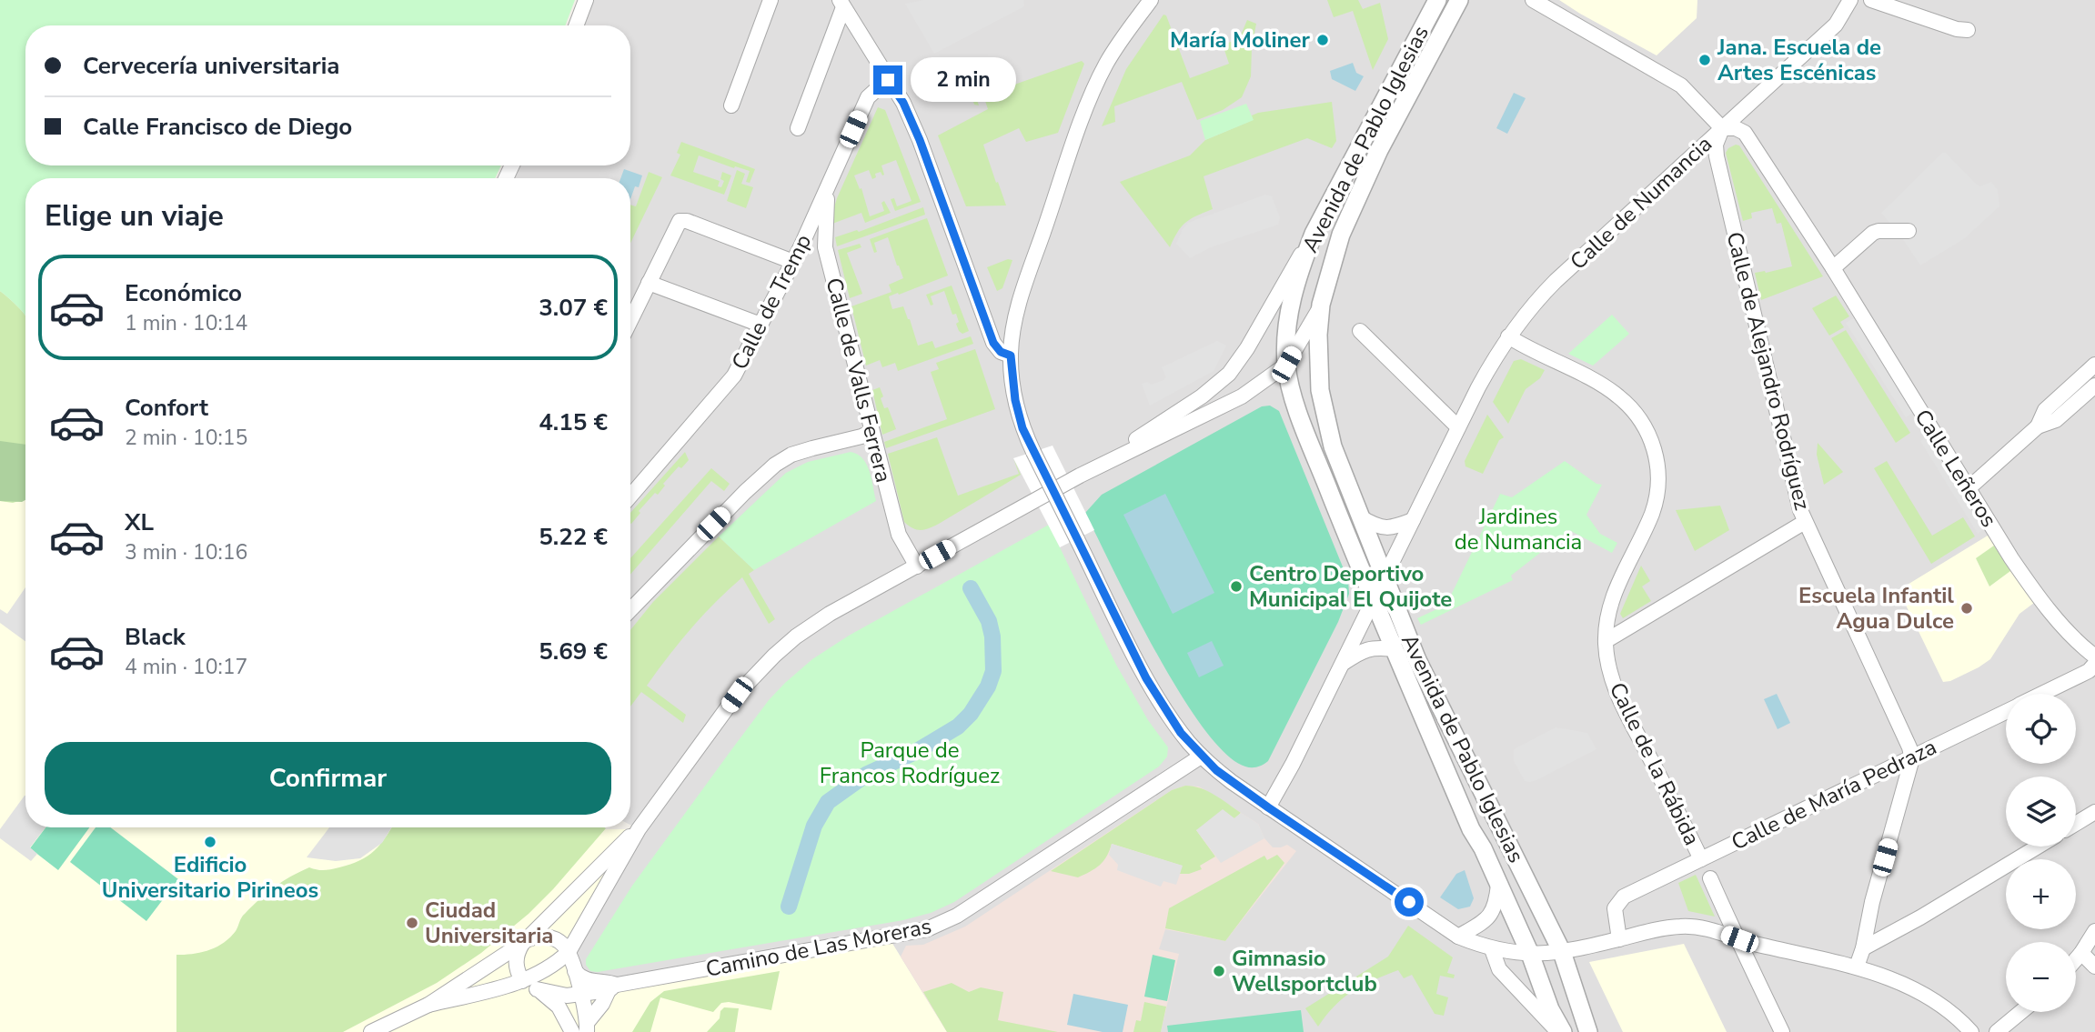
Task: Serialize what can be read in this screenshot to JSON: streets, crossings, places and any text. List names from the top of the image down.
{
  "streets": {
    "street": [
      "Avenida de Pablo Iglesias",
      "Calle de Numancia",
      "Calle de Tremp",
      "Calle de Alejandro Rodríguez",
      "Calle de Valls Ferrera",
      "Calle Leñeros",
      "Calle de la Rábida",
      "Calle de María Pedraza",
      "Camino de Las Moreras"
    ]
  },
  "crossings": [
    ["Avenida de Pablo Iglesias", "Calle de Numancia"],
    ["Calle de Numancia", "Calle de Alejandro Rodríguez"],
    ["Calle de Numancia", "Calle Leñeros"],
    ["Calle de Numancia", "Calle de la Rábida"],
    ["Calle de Tremp", "Calle de Valls Ferrera"],
    ["Calle de Alejandro Rodríguez", "Calle Leñeros"],
    ["Calle de Alejandro Rodríguez", "Calle de María Pedraza"],
    ["Calle de la Rábida", "Calle de María Pedraza"]
  ],
  "parks": ["Jardines de Numancia", "Parque de Francos Rodríguez"],
  "places": [
    "María Moliner",
    "Jana. Escuela de Artes Escénicas",
    "Centro Deportivo Municipal El Quijote",
    "Escuela Infantil Agua Dulce",
    "Edificio Universitario Pirineos",
    "Ciudad Universitaria",
    "Gimnasio Wellsportclub"
  ],
  "page": {
    "banner": ["Cervecería universitaria", "Calle Francisco de Diego"],
    "bubble": "2 min",
    "heading": "Elige un viaje",
    "list": [
      {
        "name": "Económico",
        "note": "1 min · 10:14",
        "value": "3.07 €"
      },
      {
        "name": "Confort",
        "note": "2 min · 10:15",
        "value": "4.15 €"
      },
      {
        "name": "XL",
        "note": "3 min · 10:16",
        "value": "5.22 €"
      },
      {
        "name": "Black",
        "note": "4 min · 10:17",
        "value": "5.69 €"
      }
    ],
    "map_buttons": ["+", "−"],
    "buttons": "Confirmar"
  }
}
